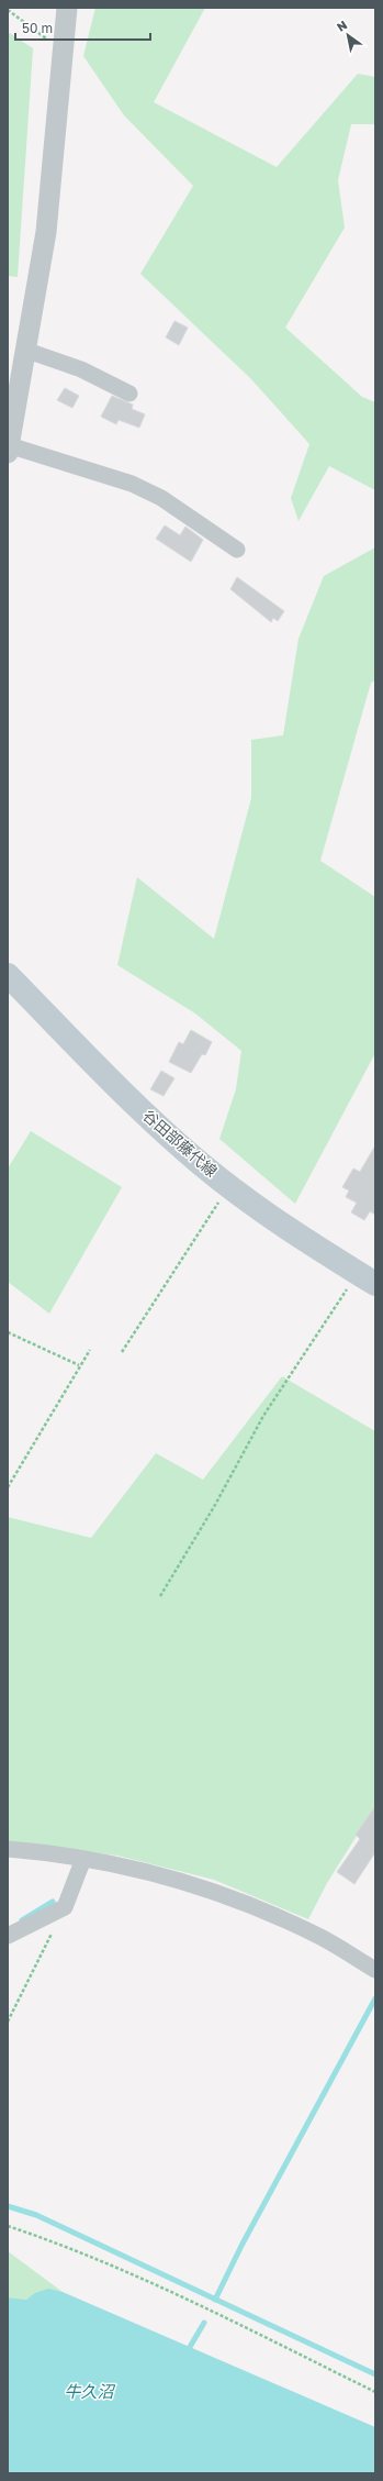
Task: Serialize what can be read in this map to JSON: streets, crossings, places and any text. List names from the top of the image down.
{
  "streets": {
    "main road": ["谷田部藤代線"]
  },
  "water": ["牛久沼"],
  "scale_bar": "50 m",
  "north": "top left"
}
